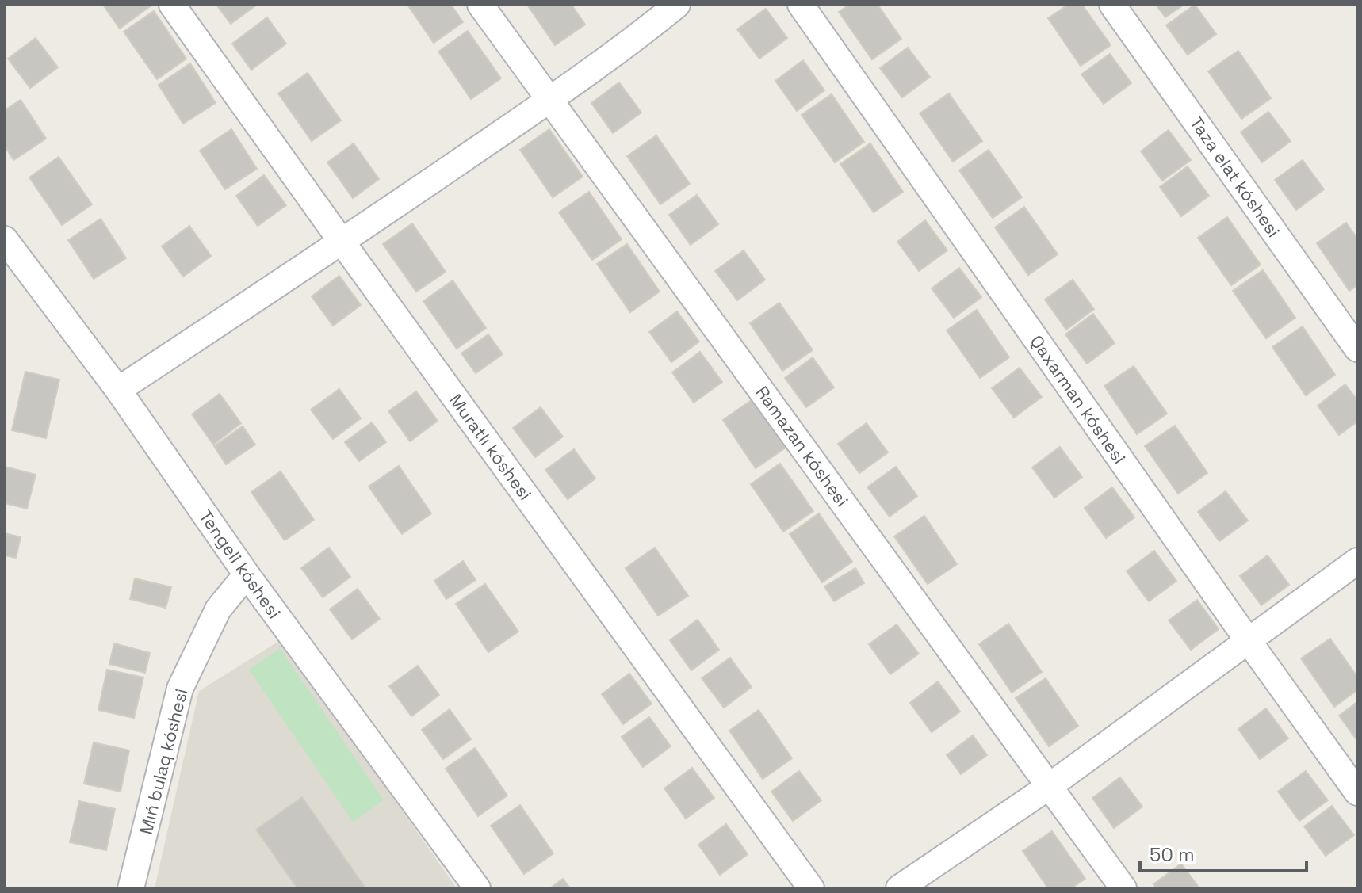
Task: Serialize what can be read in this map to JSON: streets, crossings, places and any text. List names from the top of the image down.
{
  "streets": {
    "street": [
      "Taza elat kóshesi",
      "Qaxarman kóshesi",
      "Ramazan kóshesi",
      "Muratlı kóshesi",
      "Tengeli kóshesi",
      "Mıń bulaq kóshesi"
    ]
  },
  "crossings": [
    ["Tengeli kóshesi", "Mıń bulaq kóshesi"]
  ],
  "scale_bar": "50 m"
}
